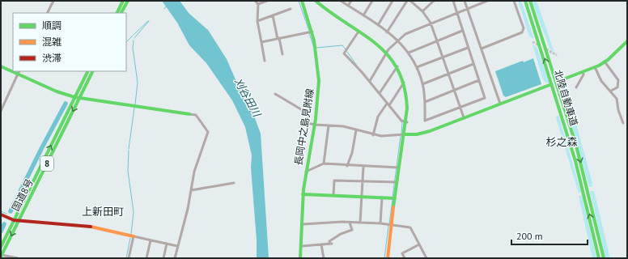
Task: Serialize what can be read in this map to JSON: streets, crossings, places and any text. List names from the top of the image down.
{
  "streets": {
    "main road": [
      "北陸自動車道",
      "長岡中之島見附線",
      "8",
      "国道8号"
    ]
  },
  "districts": ["杉之森", "上新田町"],
  "water": ["刈谷田川"],
  "legend": ["順調", "混雑", "渋滞"],
  "scale_bar": "200 m"
}
